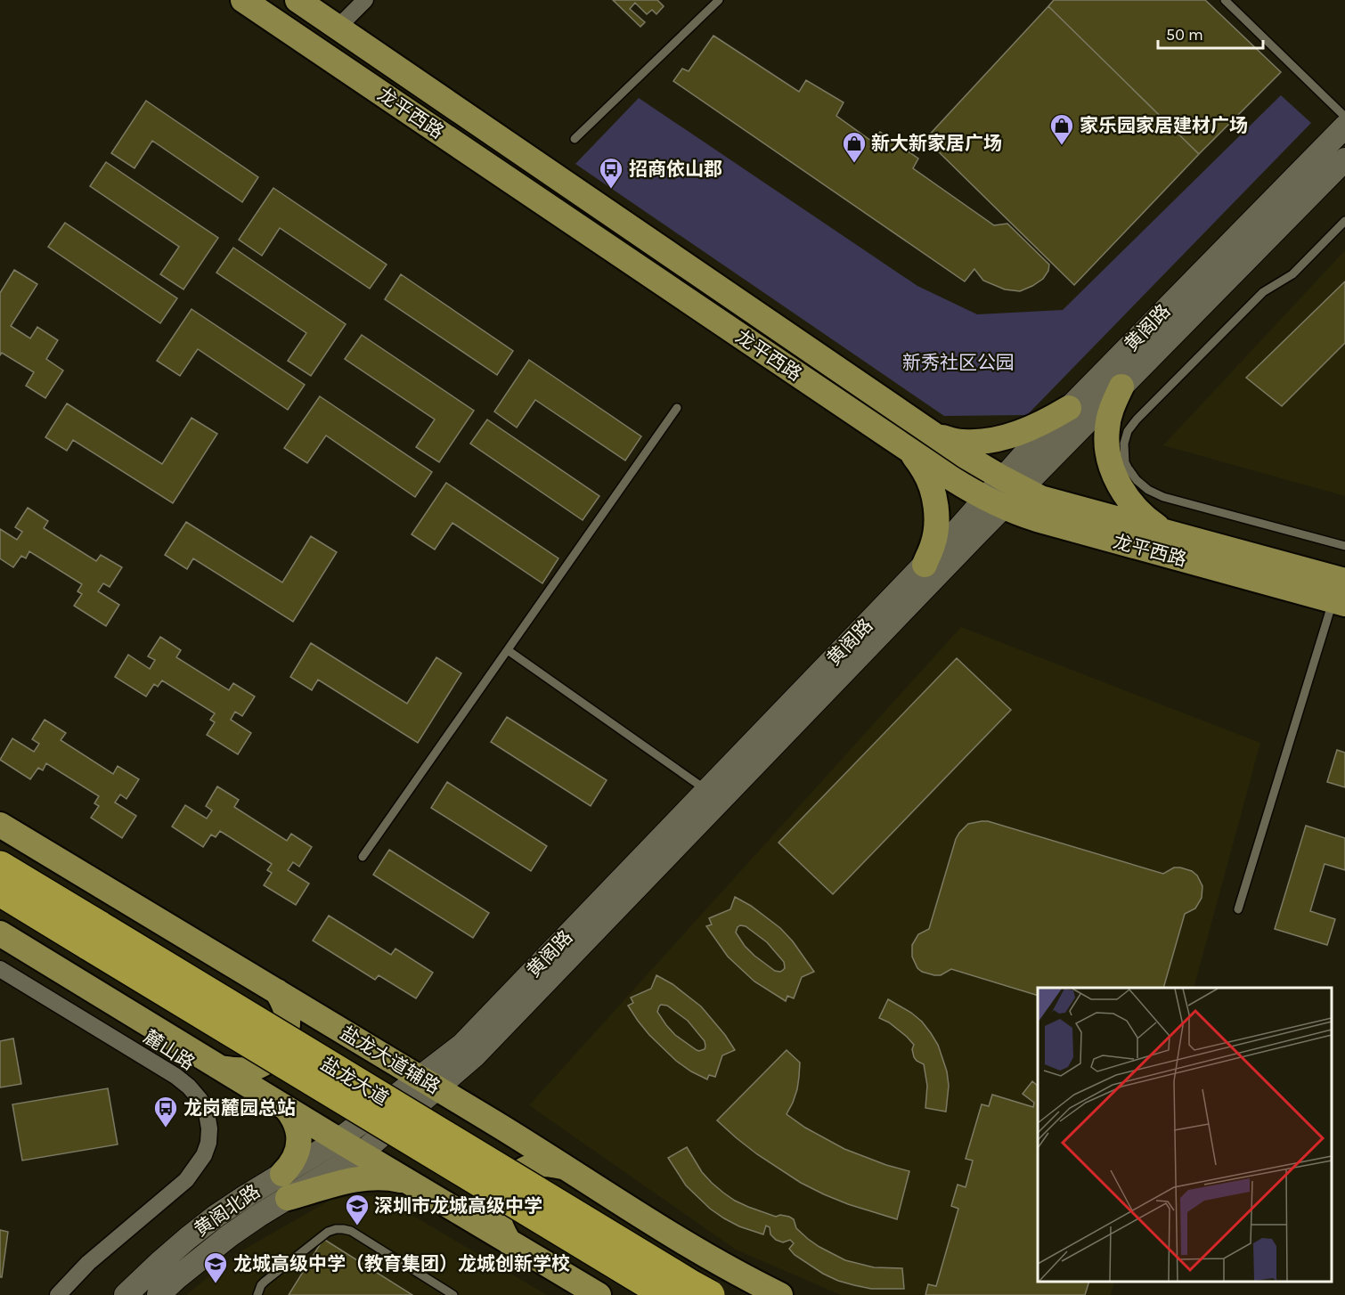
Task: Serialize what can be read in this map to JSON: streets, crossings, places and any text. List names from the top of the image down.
{
  "streets": {
    "highway": ["盐龙大道"],
    "main road": [
      "龙平西路",
      "黄阁路",
      "盐龙大道辅路",
      "黄阁北路"
    ],
    "street": ["麓山路"]
  },
  "crossings": [
    ["龙平西路", "黄阁路"],
    ["黄阁路", "盐龙大道辅路"],
    ["黄阁路", "黄阁北路"]
  ],
  "parks": ["新秀社区公园"],
  "places": {
    "shop": ["家乐园家居建材广场", "新大新家居广场"],
    "bus stop": ["招商依山郡", "龙岗麓园总站"],
    "school or university": ["深圳市龙城高级中学", "龙城高级中学（教育集团）龙城创新学校"]
  },
  "scale_bar": "50 m"
}
